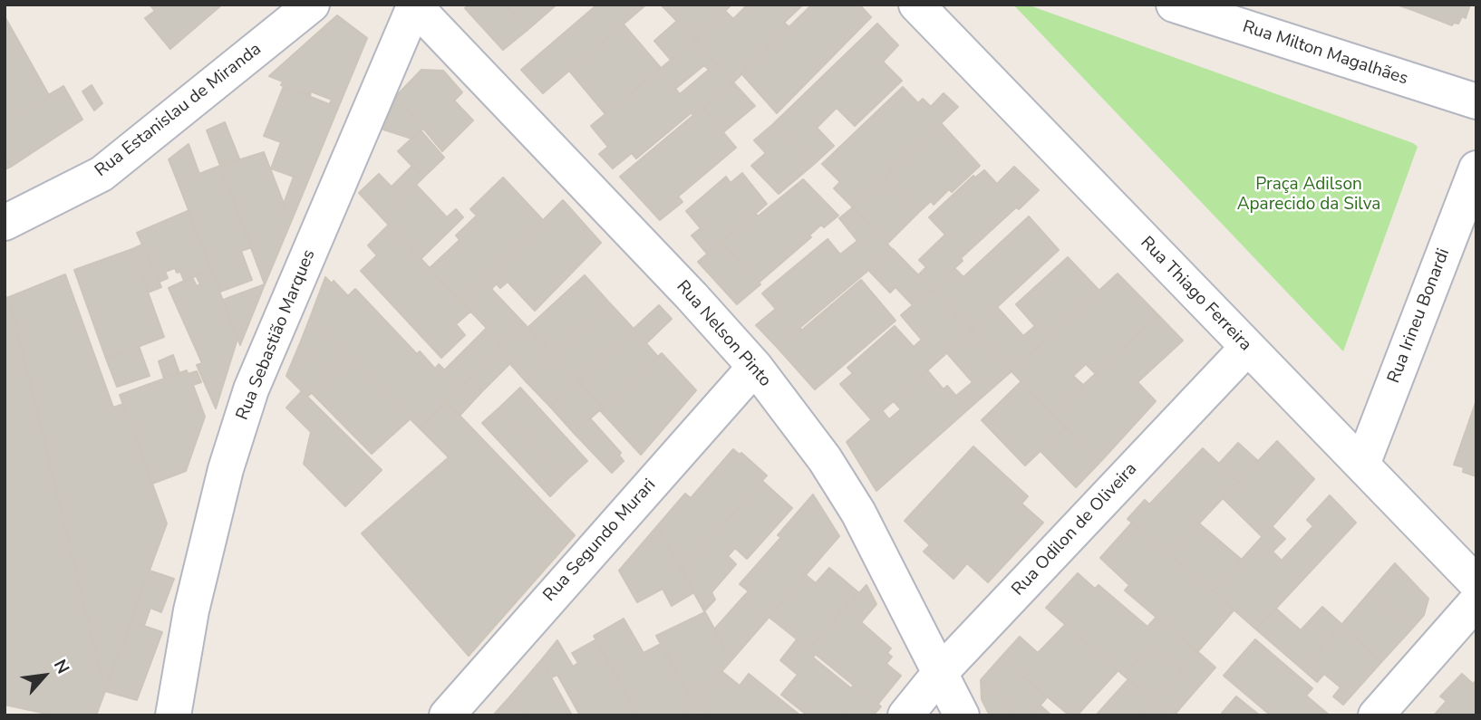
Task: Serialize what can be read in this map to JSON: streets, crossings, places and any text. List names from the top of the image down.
{
  "streets": {
    "street": [
      "Rua Milton Magalhães",
      "Rua Estanislau de Miranda",
      "Rua Thiago Ferreira",
      "Rua Irineu Bonardi",
      "Rua Nelson Pinto",
      "Rua Sebastião Marques",
      "Rua Odilon de Oliveira",
      "Rua Segundo Murari"
    ]
  },
  "crossings": [
    ["Rua Thiago Ferreira", "Rua Irineu Bonardi"],
    ["Rua Thiago Ferreira", "Rua Odilon de Oliveira"],
    ["Rua Nelson Pinto", "Rua Sebastião Marques"],
    ["Rua Nelson Pinto", "Rua Odilon de Oliveira"],
    ["Rua Nelson Pinto", "Rua Segundo Murari"]
  ],
  "parks": ["Praça Adilson Aparecido da Silva"],
  "north": "top right"
}
